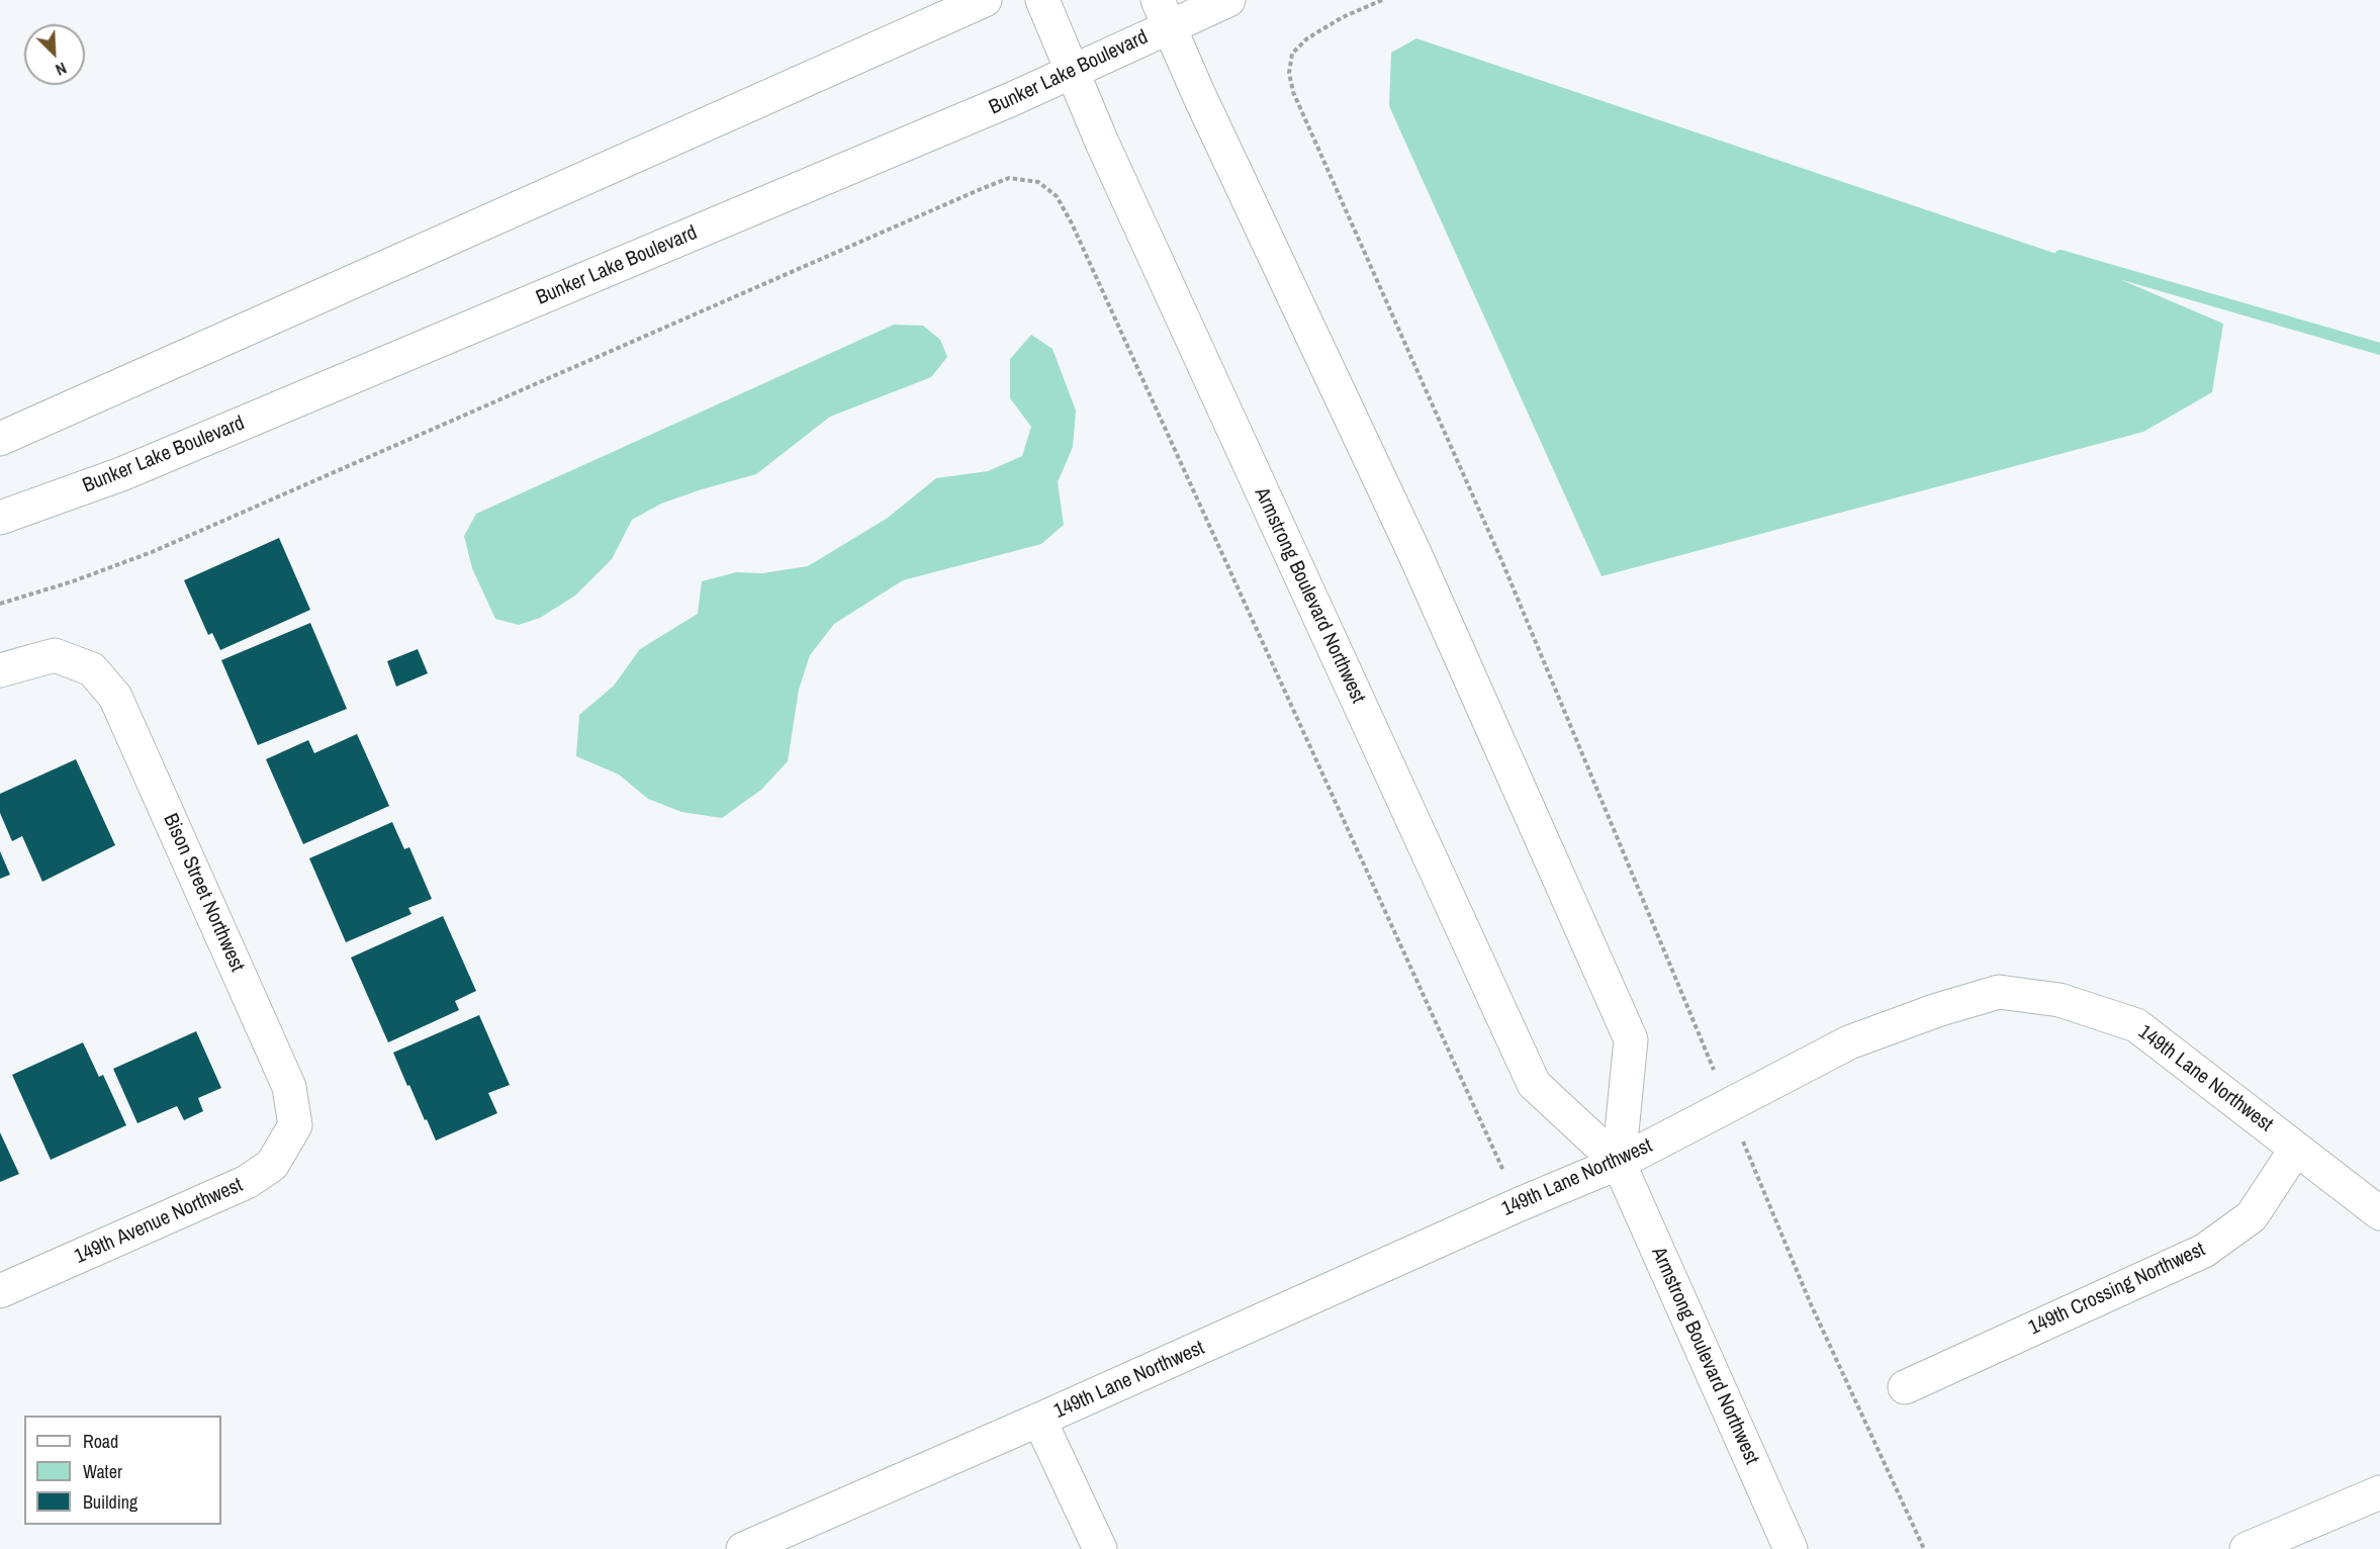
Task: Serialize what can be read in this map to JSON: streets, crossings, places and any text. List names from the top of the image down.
{
  "streets": {
    "main road": [
      "Bunker Lake Boulevard",
      "Armstrong Boulevard Northwest",
      "Bison Street Northwest",
      "149th Lane Northwest",
      "149th Avenue Northwest",
      "149th Crossing Northwest"
    ]
  },
  "crossings": [
    ["Bunker Lake Boulevard", "Armstrong Boulevard Northwest"],
    ["Armstrong Boulevard Northwest", "149th Lane Northwest"],
    ["Bison Street Northwest", "149th Avenue Northwest"],
    ["149th Lane Northwest", "149th Crossing Northwest"]
  ],
  "legend": ["Road", "Water", "Building"],
  "north": "bottom right"
}
